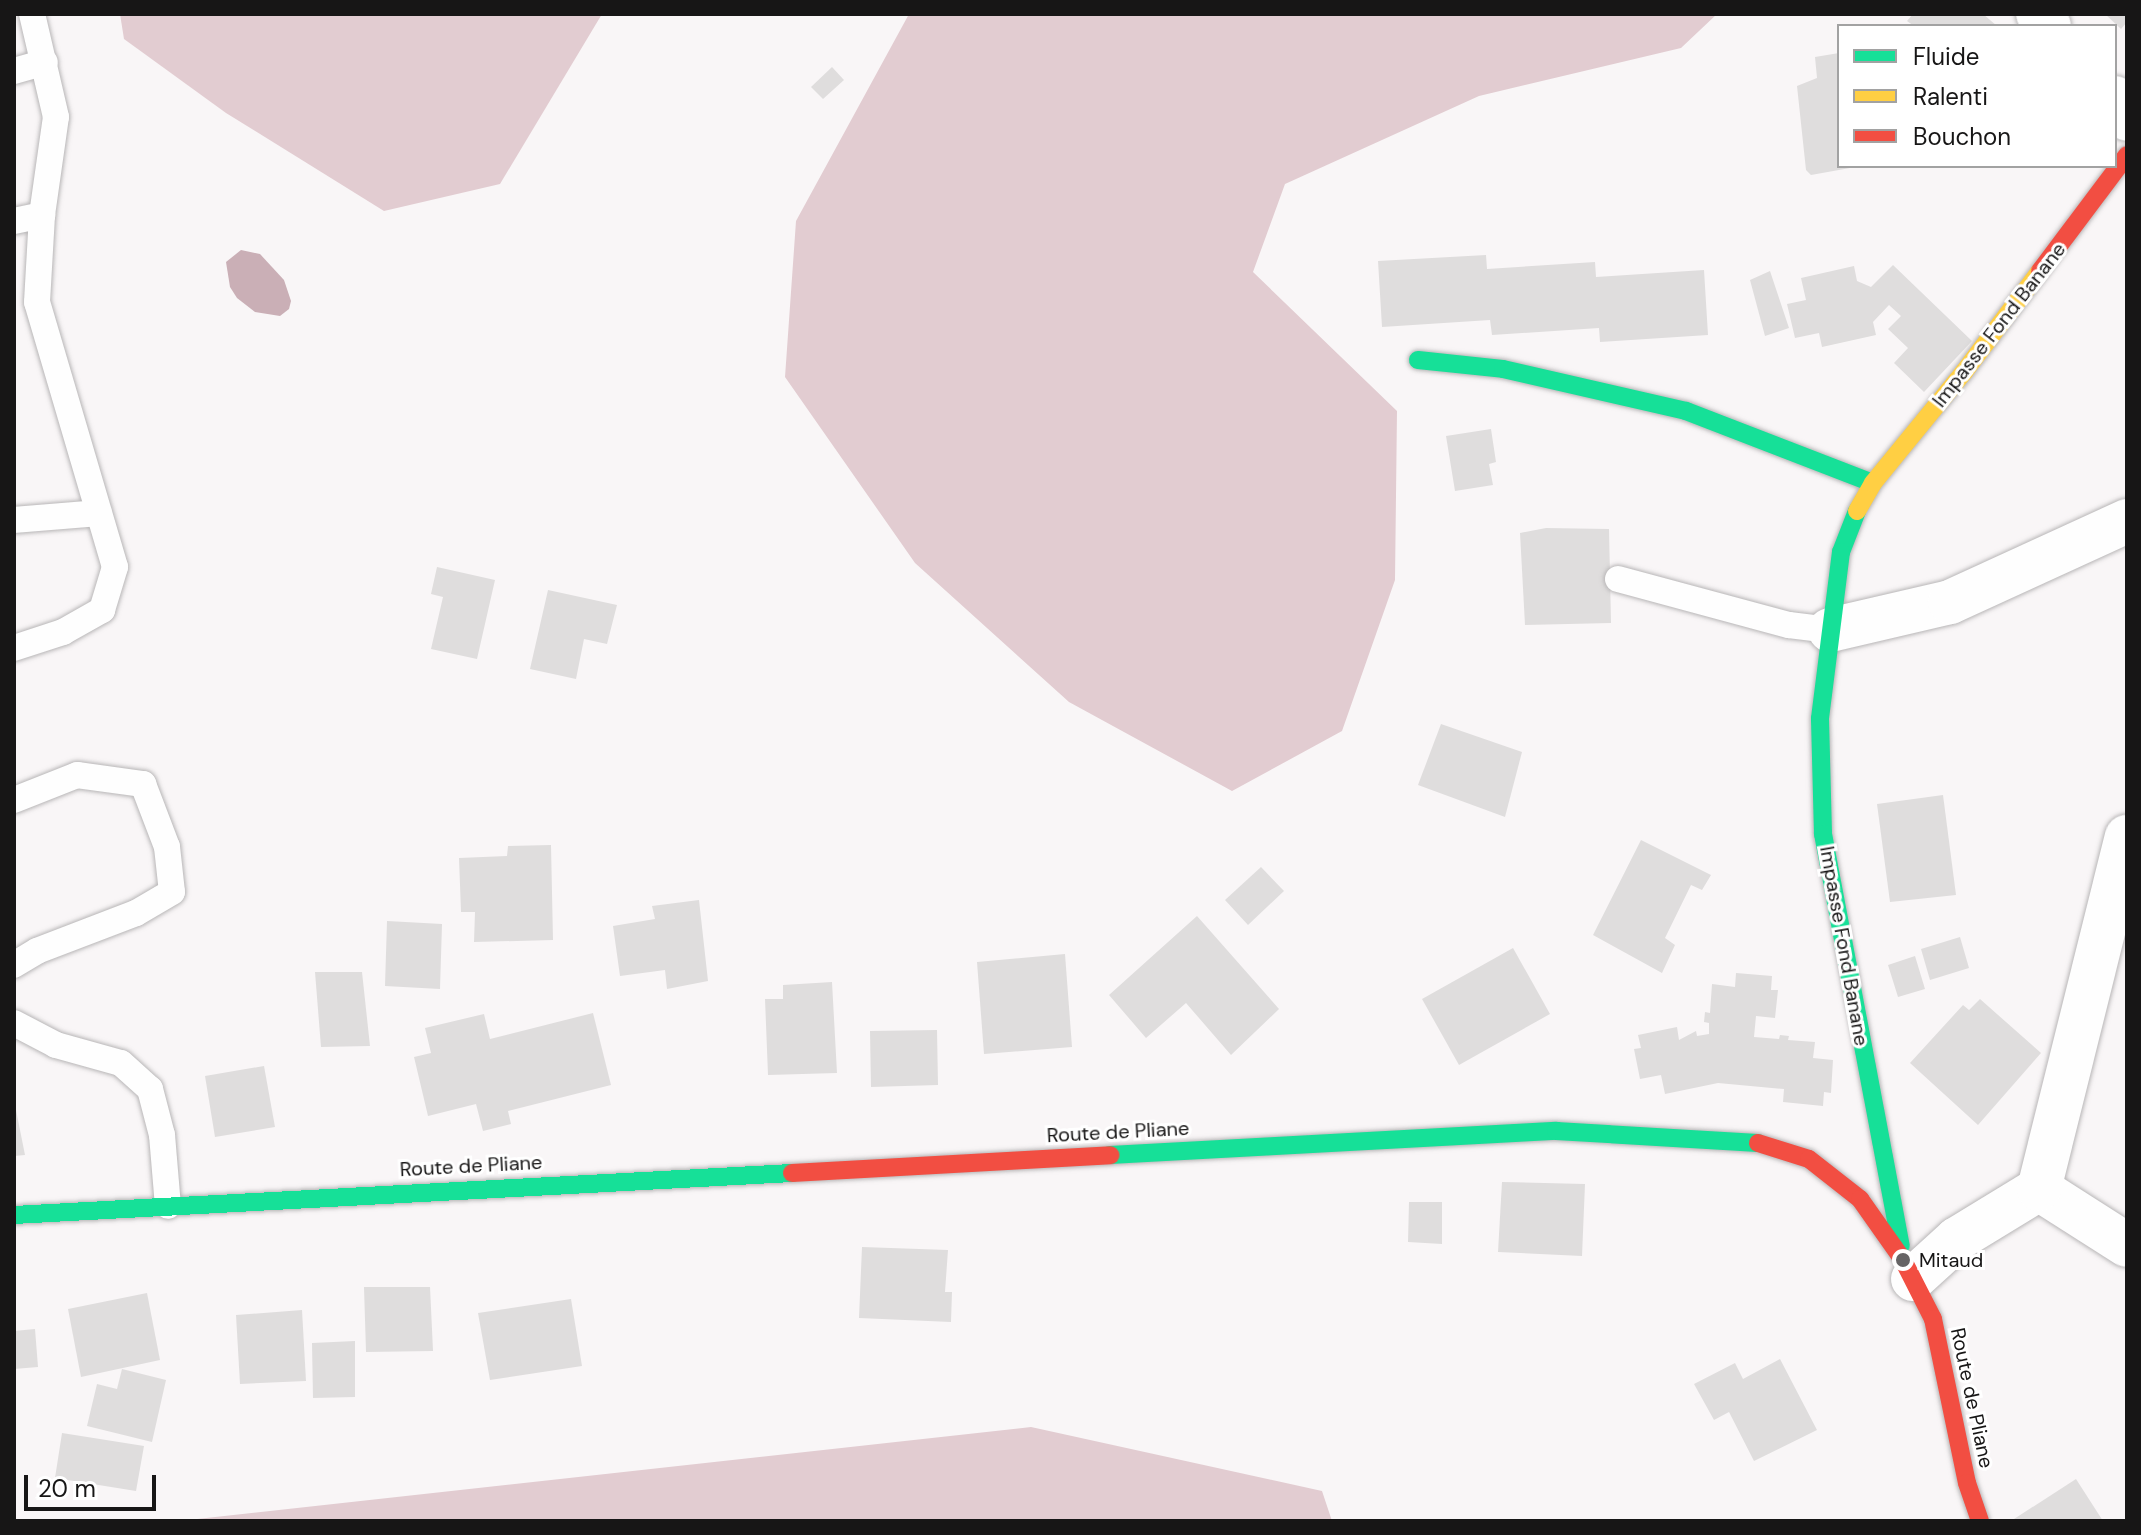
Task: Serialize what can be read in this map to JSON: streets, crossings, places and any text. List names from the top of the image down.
{
  "streets": {
    "street": ["Impasse Fond Banane", "Route de Pliane"]
  },
  "crossings": [
    ["Impasse Fond Banane", "Route de Pliane"]
  ],
  "places": ["Mitaud"],
  "legend": ["Fluide", "Ralenti", "Bouchon"],
  "scale_bar": "20 m"
}
